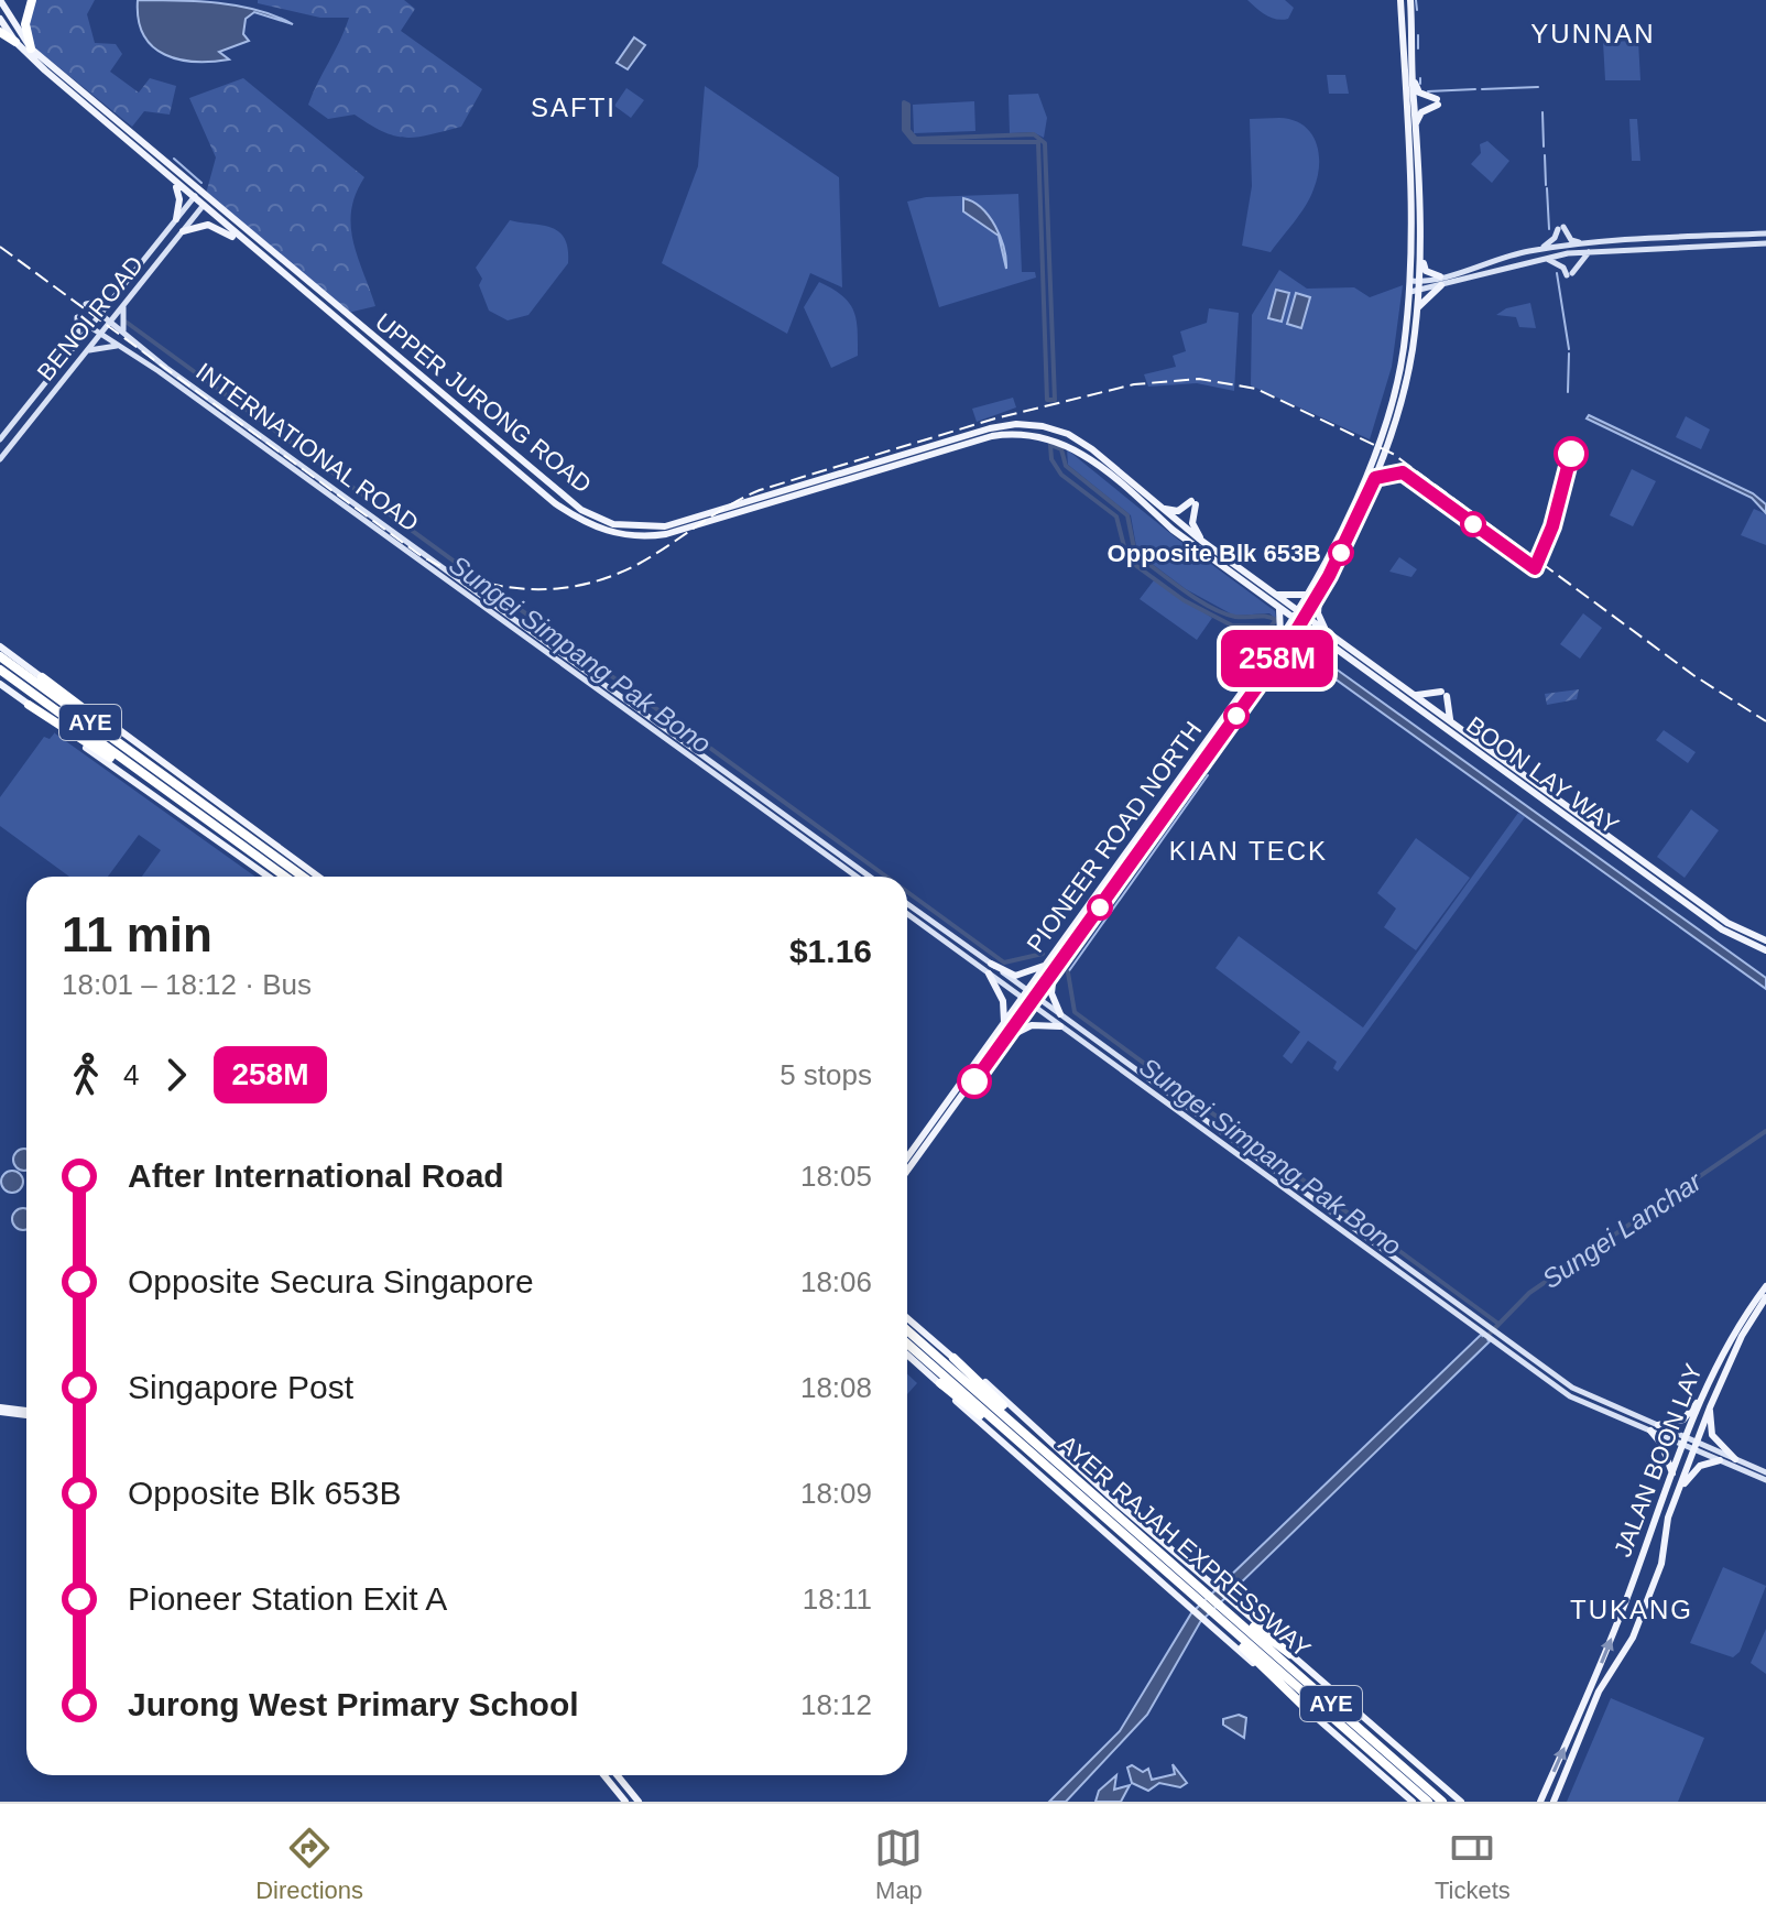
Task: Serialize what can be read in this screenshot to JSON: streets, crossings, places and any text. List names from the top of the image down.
{
  "streets": {
    "highway": ["AYE", "AYER RAJAH EXPRESSWAY"],
    "main road": [
      "BENOI ROAD",
      "UPPER JURONG ROAD",
      "INTERNATIONAL ROAD",
      "BOON LAY WAY",
      "PIONEER ROAD NORTH",
      "JALAN BOON LAY"
    ]
  },
  "crossings": [
    ["BENOI ROAD", "UPPER JURONG ROAD"],
    ["BENOI ROAD", "INTERNATIONAL ROAD"],
    ["UPPER JURONG ROAD", "BOON LAY WAY"],
    ["UPPER JURONG ROAD", "PIONEER ROAD NORTH"],
    ["BOON LAY WAY", "PIONEER ROAD NORTH"]
  ],
  "districts": [
    "YUNNAN",
    "SAFTI",
    "KIAN TECK",
    "TUKANG"
  ],
  "water": ["Sungei Simpang Pak Bono", "Sungei Lanchar"],
  "places": ["Opposite Blk 653B"],
  "lines": ["bus line 258M"],
  "page": {
    "on_map": "258M",
    "heading": ["11 min", "18:01 – 18:12 · Bus", "$1.16"],
    "legs": ["4", "258M", "5 stops"],
    "list": [
      {
        "name": "After International Road",
        "value": "18:05"
      },
      {
        "name": "Opposite Secura Singapore",
        "value": "18:06"
      },
      {
        "name": "Singapore Post",
        "value": "18:08"
      },
      {
        "name": "Opposite Blk 653B",
        "value": "18:09"
      },
      {
        "name": "Pioneer Station Exit A",
        "value": "18:11"
      },
      {
        "name": "Jurong West Primary School",
        "value": "18:12"
      }
    ],
    "tabs": ["Directions", "Map", "Tickets"]
  }
}
